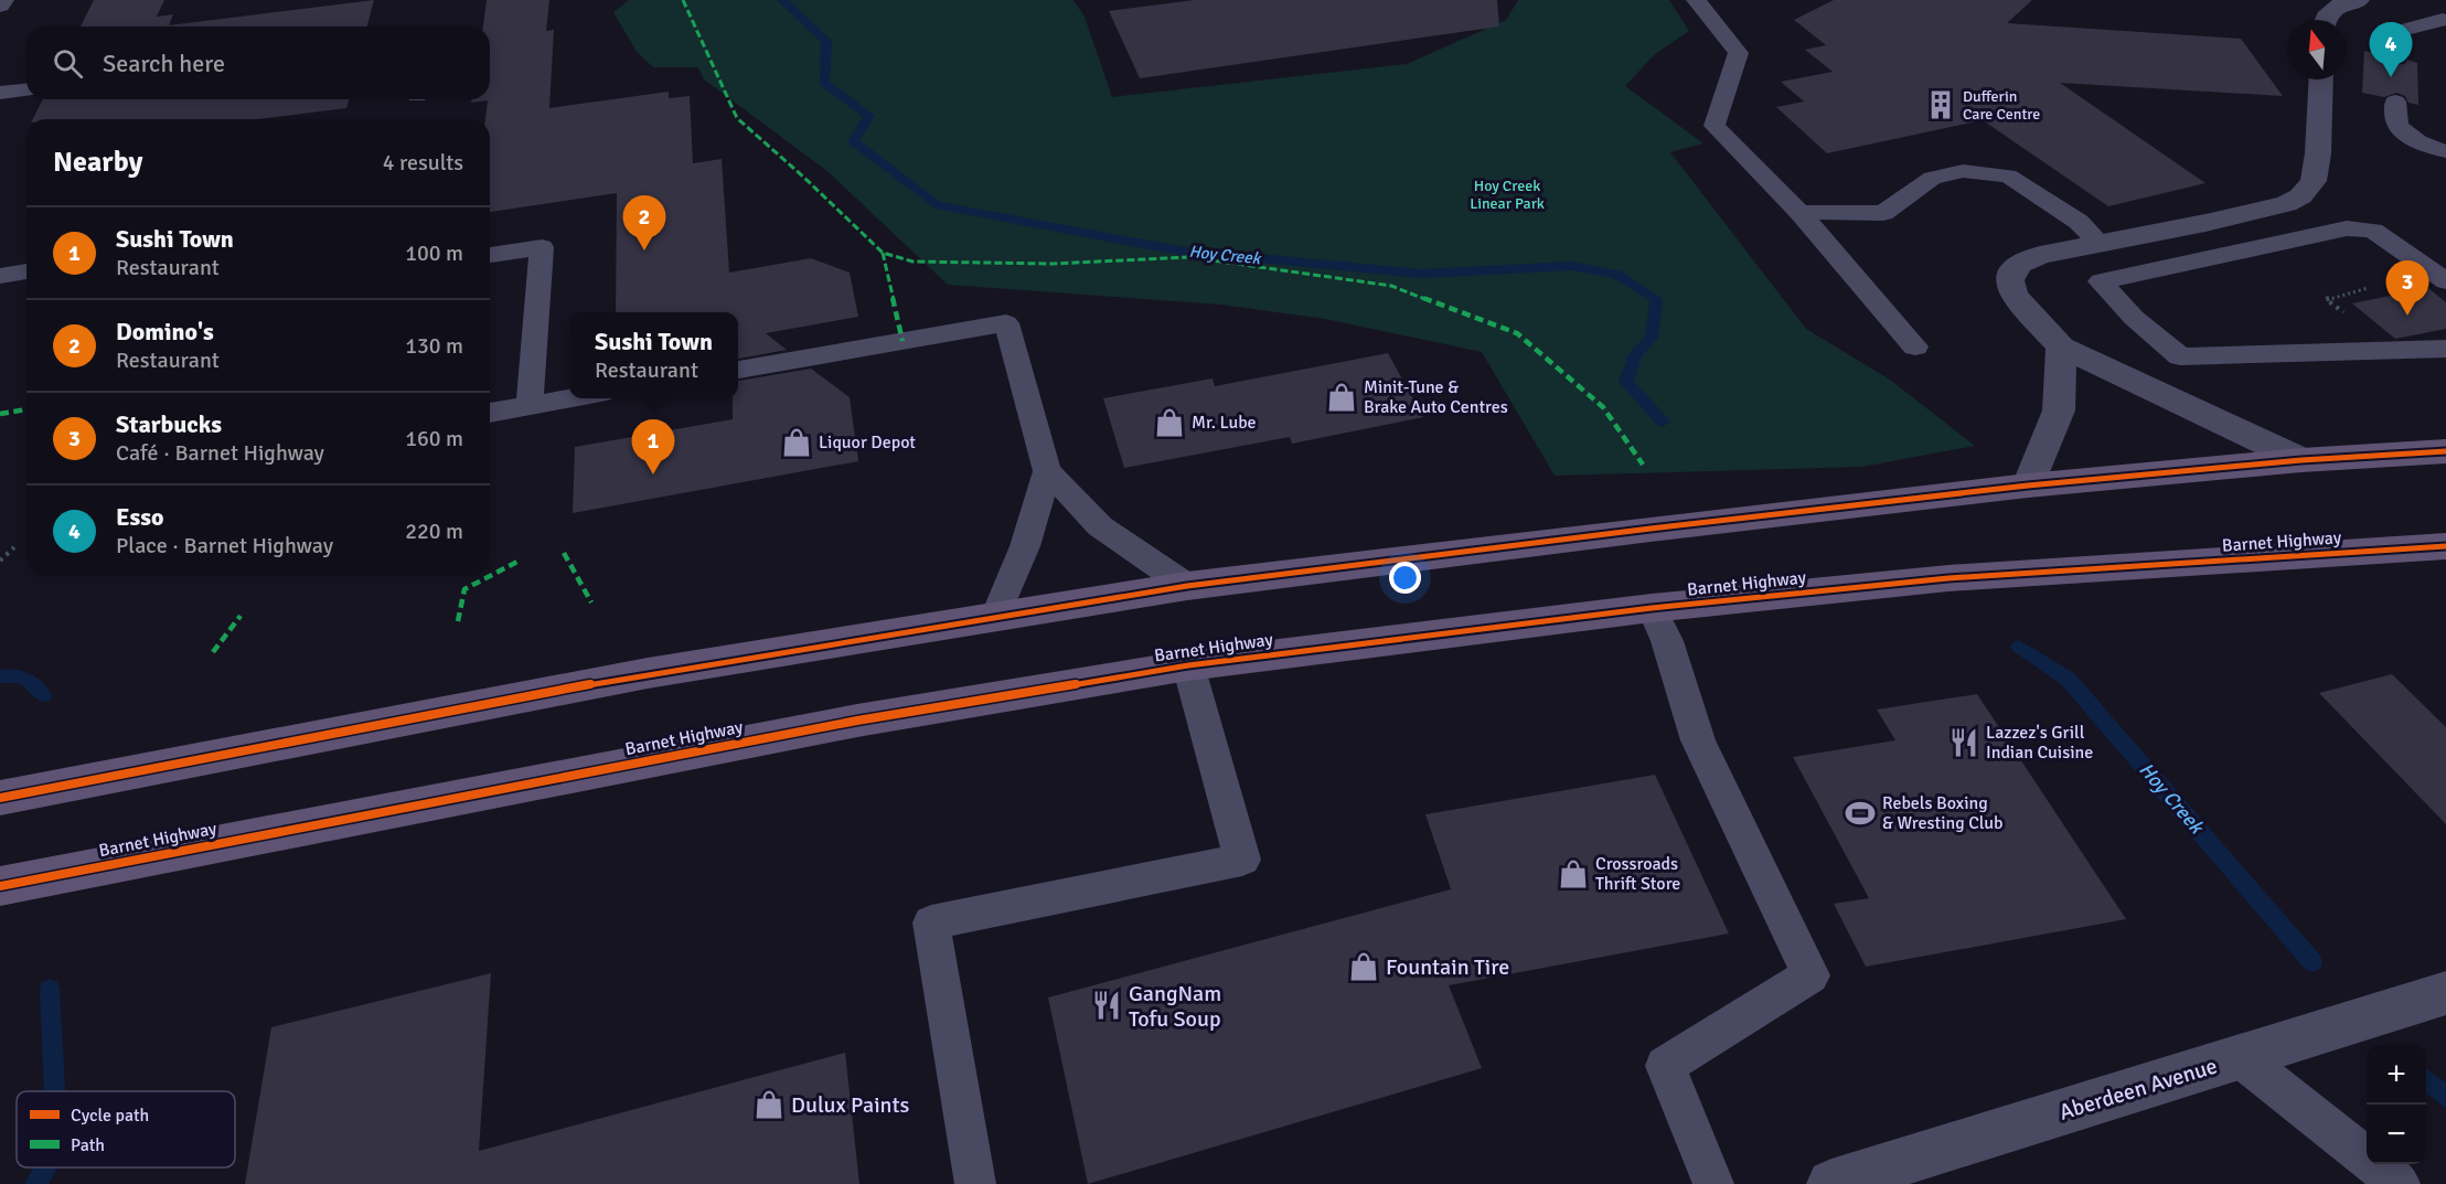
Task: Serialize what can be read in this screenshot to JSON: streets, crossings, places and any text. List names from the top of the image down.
{
  "streets": {
    "main road": ["Barnet Highway"],
    "street": ["Aberdeen Avenue"]
  },
  "water": ["Hoy Creek"],
  "parks": ["Hoy Creek Linear Park"],
  "places": {
    "building": ["Dufferin Care Centre"],
    "shop": [
      "Minit-Tune & Brake Auto Centres",
      "Mr. Lube",
      "Liquor Depot",
      "Crossroads Thrift Store",
      "Fountain Tire",
      "Dulux Paints"
    ],
    "restaurant": ["Lazzez's Grill Indian Cuisine", "GangNam Tofu Soup"],
    "sports": ["Rebels Boxing & Wresting Club"]
  },
  "legend": ["Cycle path", "Path"],
  "north": "top",
  "page": {
    "pins": [
      "4",
      "2",
      "3",
      "1"
    ],
    "search": "Search here",
    "heading": ["Nearby", "4 results"],
    "list": [
      {
        "mark": "1",
        "name": "Sushi Town",
        "note": "Restaurant",
        "value": "100 m"
      },
      {
        "mark": "2",
        "name": "Domino's",
        "note": "Restaurant",
        "value": "130 m"
      },
      {
        "mark": "3",
        "name": "Starbucks",
        "note": "Café · Barnet Highway",
        "value": "160 m"
      },
      {
        "mark": "4",
        "name": "Esso",
        "note": "Place · Barnet Highway",
        "value": "220 m"
      }
    ],
    "popup": ["Sushi Town", "Restaurant"],
    "map_buttons": ["+", "−"]
  }
}
